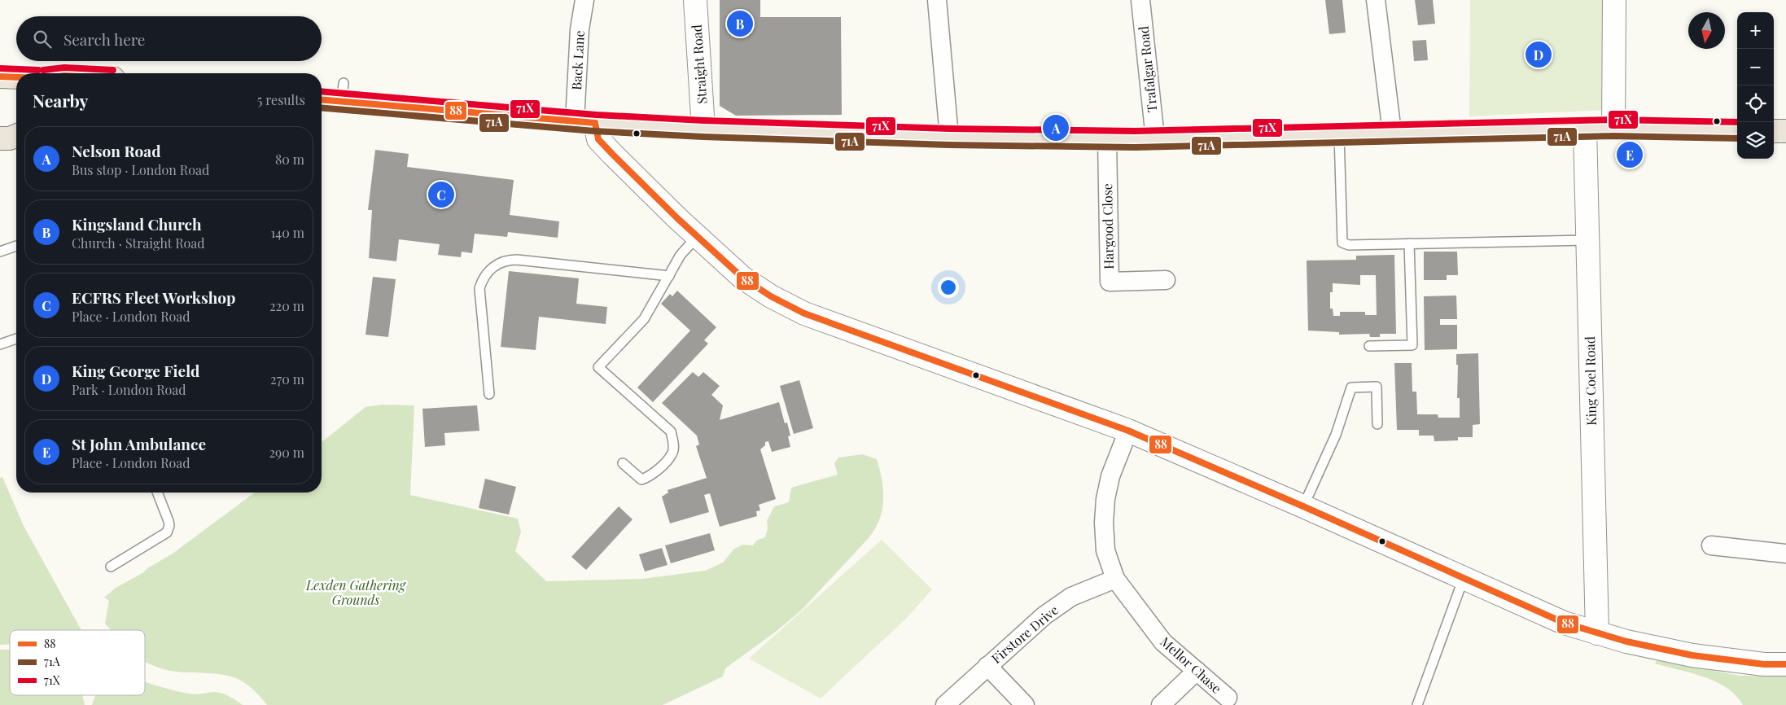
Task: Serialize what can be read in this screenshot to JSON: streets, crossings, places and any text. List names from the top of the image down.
{
  "streets": {
    "street": [
      "Back Lane",
      "Straight Road",
      "Trafalgar Road",
      "Hargood Close",
      "King Coel Road",
      "Firstore Drive",
      "Mellor Chase"
    ]
  },
  "crossings": [
    ["Firstore Drive", "Mellor Chase"]
  ],
  "parks": ["Lexden Gathering Grounds"],
  "lines": ["transit line 71X", "transit line 88", "transit line 71A"],
  "legend": ["88", "71A", "71X"],
  "north": "bottom",
  "page": {
    "pins": [
      "B",
      "D",
      "A",
      "E",
      "C"
    ],
    "map_buttons": ["+", "−"],
    "search": "Search here",
    "heading": ["Nearby", "5 results"],
    "list": [
      {
        "mark": "A",
        "name": "Nelson Road",
        "note": "Bus stop · London Road",
        "value": "80 m"
      },
      {
        "mark": "B",
        "name": "Kingsland Church",
        "note": "Church · Straight Road",
        "value": "140 m"
      },
      {
        "mark": "C",
        "name": "ECFRS Fleet Workshop",
        "note": "Place · London Road",
        "value": "220 m"
      },
      {
        "mark": "D",
        "name": "King George Field",
        "note": "Park · London Road",
        "value": "270 m"
      },
      {
        "mark": "E",
        "name": "St John Ambulance",
        "note": "Place · London Road",
        "value": "290 m"
      }
    ]
  }
}
